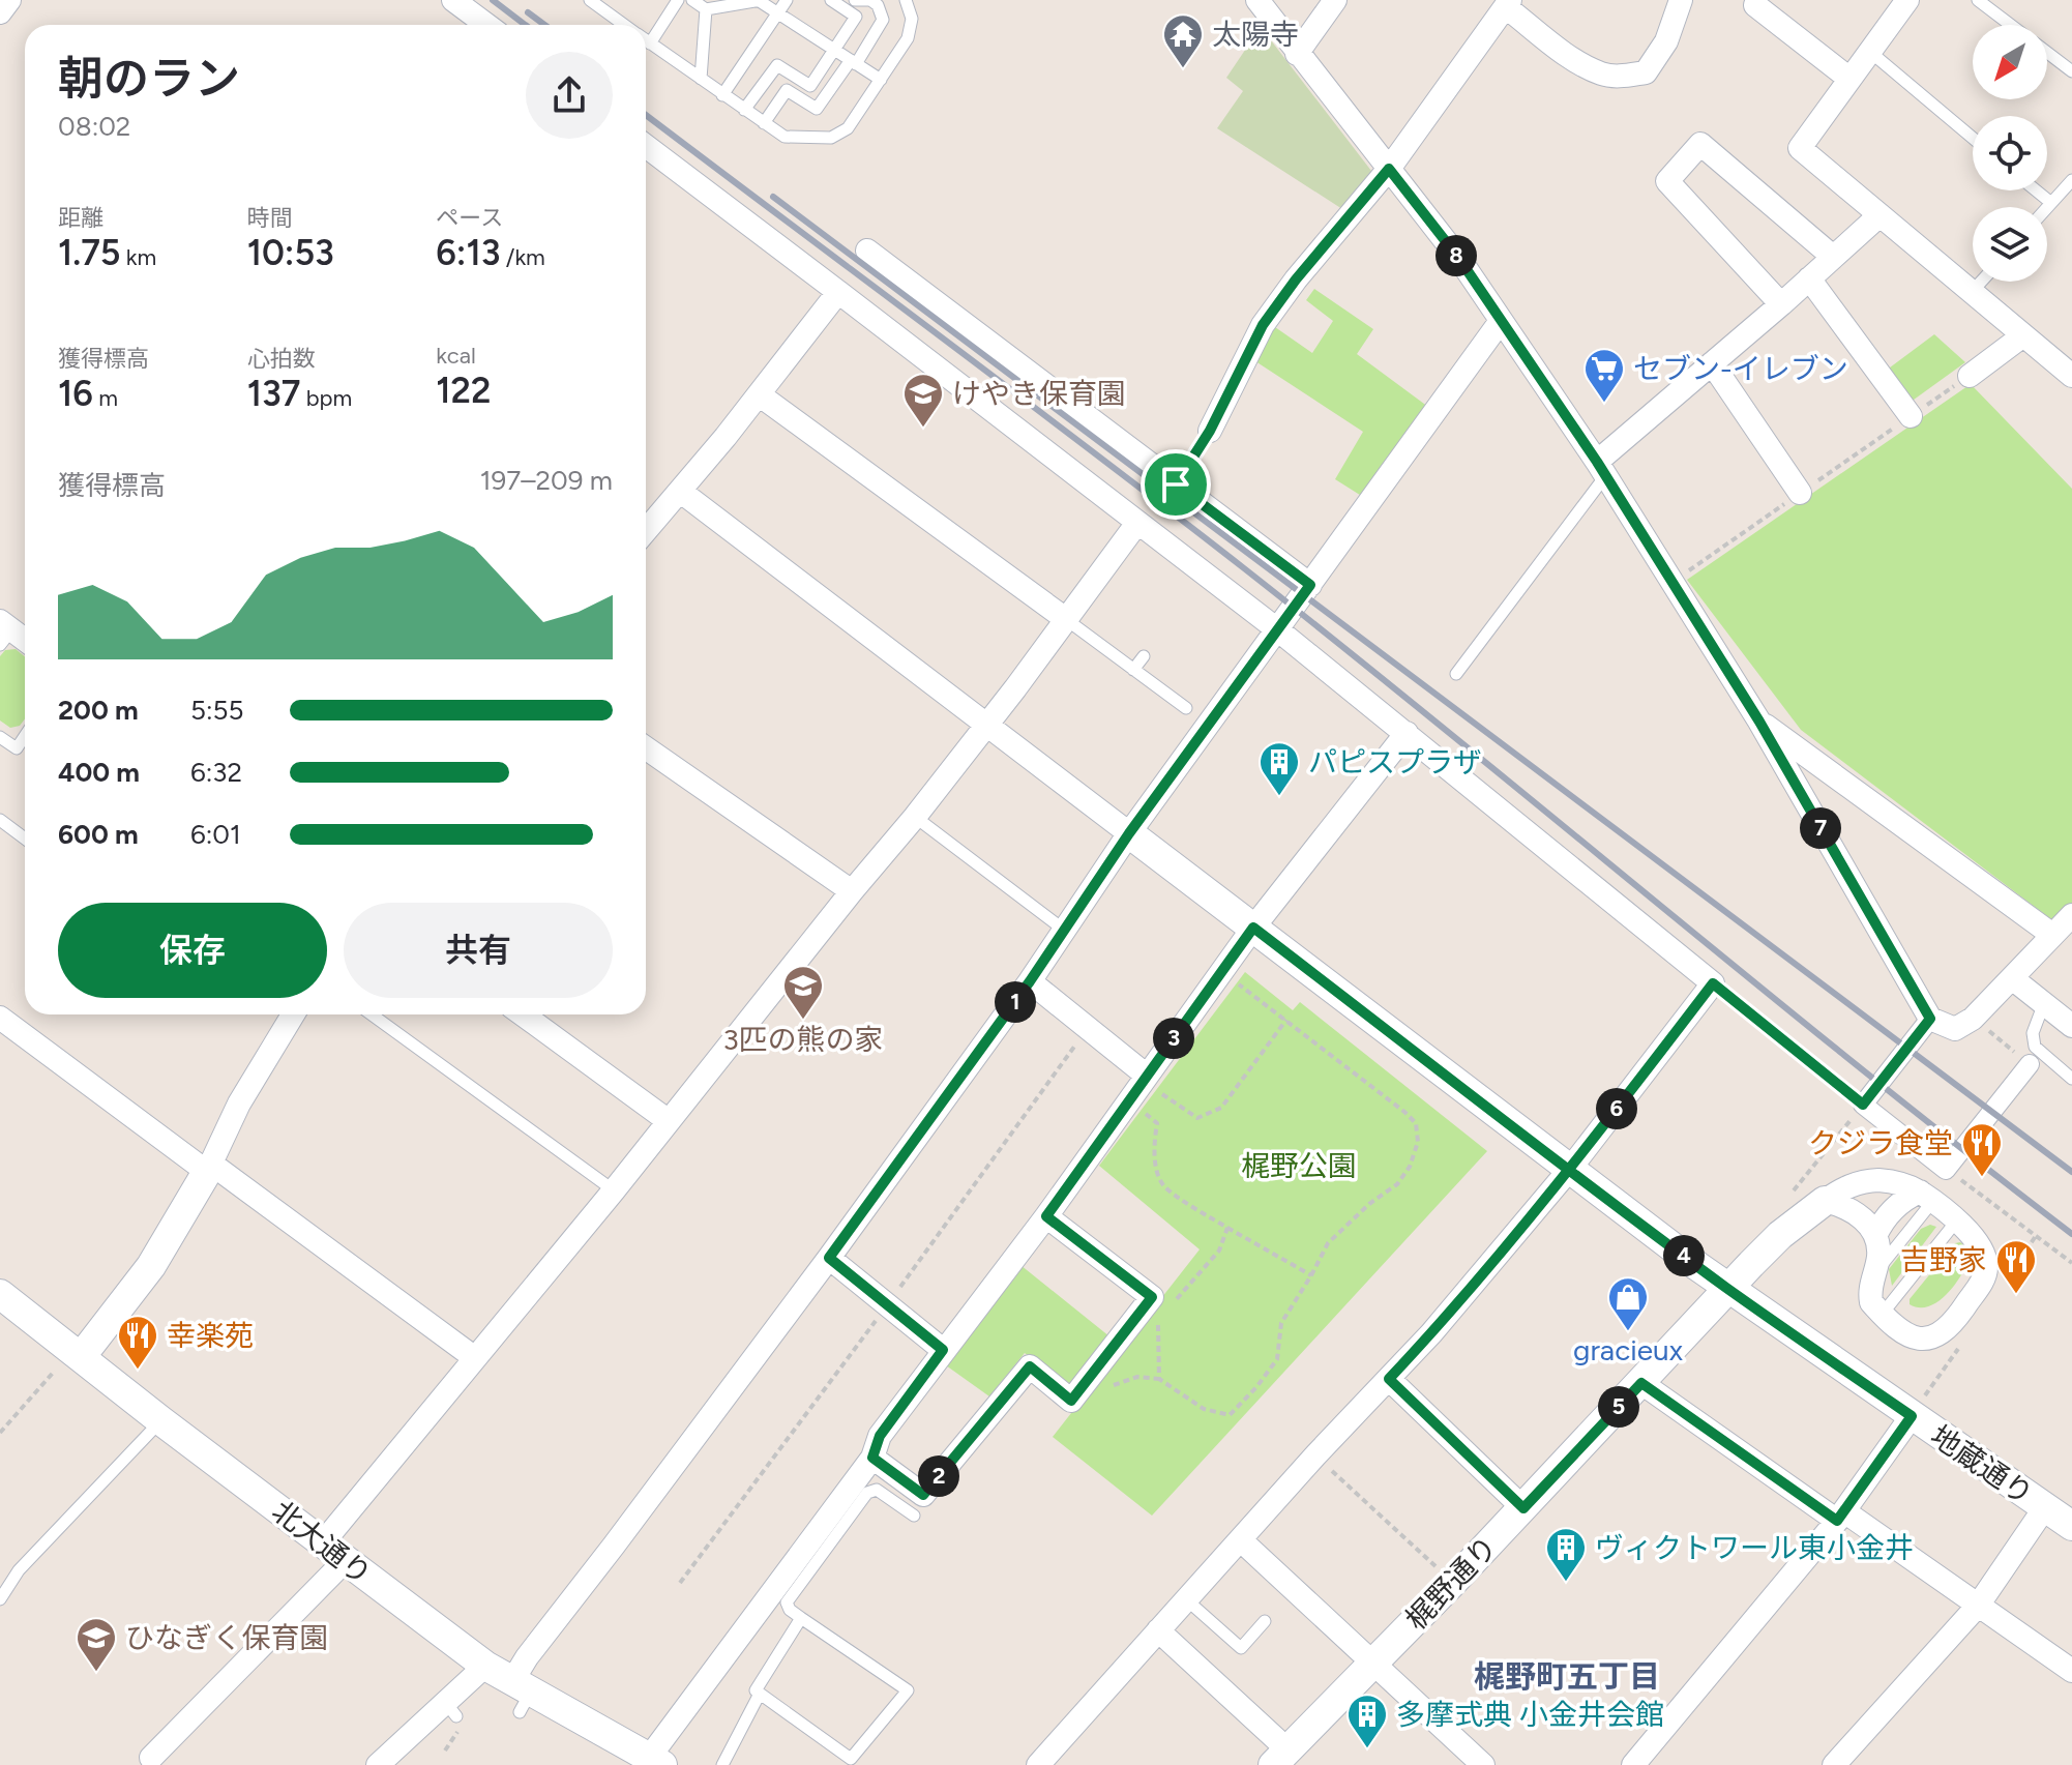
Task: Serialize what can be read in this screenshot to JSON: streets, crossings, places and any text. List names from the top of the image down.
{
  "streets": {
    "street": ["地蔵通り", "北大通り", "梶野通り"]
  },
  "crossings": [
    ["地蔵通り", "梶野通り"]
  ],
  "districts": ["梶野町五丁目"],
  "parks": ["梶野公園"],
  "places": {
    "temple": ["太陽寺"],
    "supermarket": ["セブン-イレブン"],
    "school or university": ["けやき保育園", "3匹の熊の家", "ひなぎく保育園"],
    "building": ["パピスプラザ", "ヴィクトワール東小金井", "多摩式典 小金井会館"],
    "restaurant": ["クジラ食堂", "吉野家", "幸楽苑"],
    "shop": ["gracieux"]
  },
  "north": "bottom left",
  "page": {
    "heading": ["朝のラン", "08:02"],
    "stats": [
      ["距離", "1.75 km"],
      ["時間", "10:53"],
      ["ペース", "6:13 /km"],
      ["獲得標高", "16 m"],
      ["心拍数", "137 bpm"],
      ["kcal", "122"]
    ],
    "pins": [
      "8",
      "7",
      "1",
      "3",
      "6",
      "4",
      "5",
      "2"
    ],
    "chart": ["獲得標高", "197–209 m"],
    "list": [
      {
        "name": "200 m",
        "note": "5:55"
      },
      {
        "name": "400 m",
        "note": "6:32"
      },
      {
        "name": "600 m",
        "note": "6:01"
      }
    ],
    "buttons": ["保存", "共有"]
  }
}
